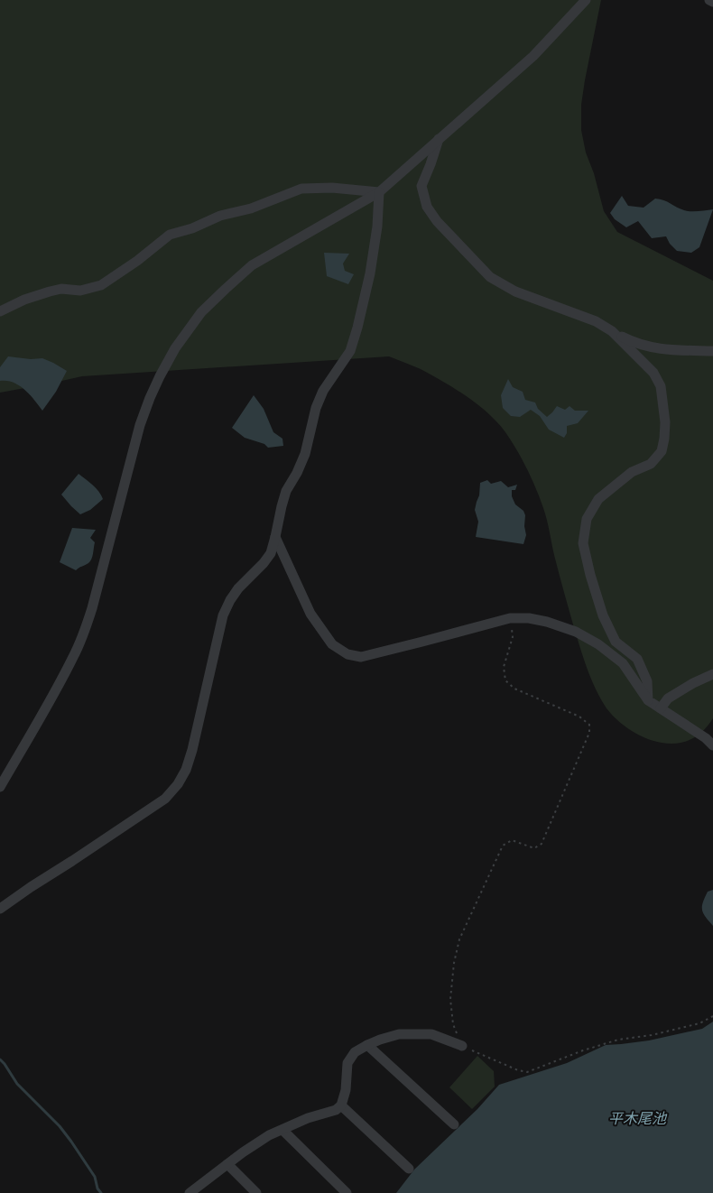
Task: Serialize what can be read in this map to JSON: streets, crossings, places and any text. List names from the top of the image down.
{
  "water": ["平木尾池"]
}
